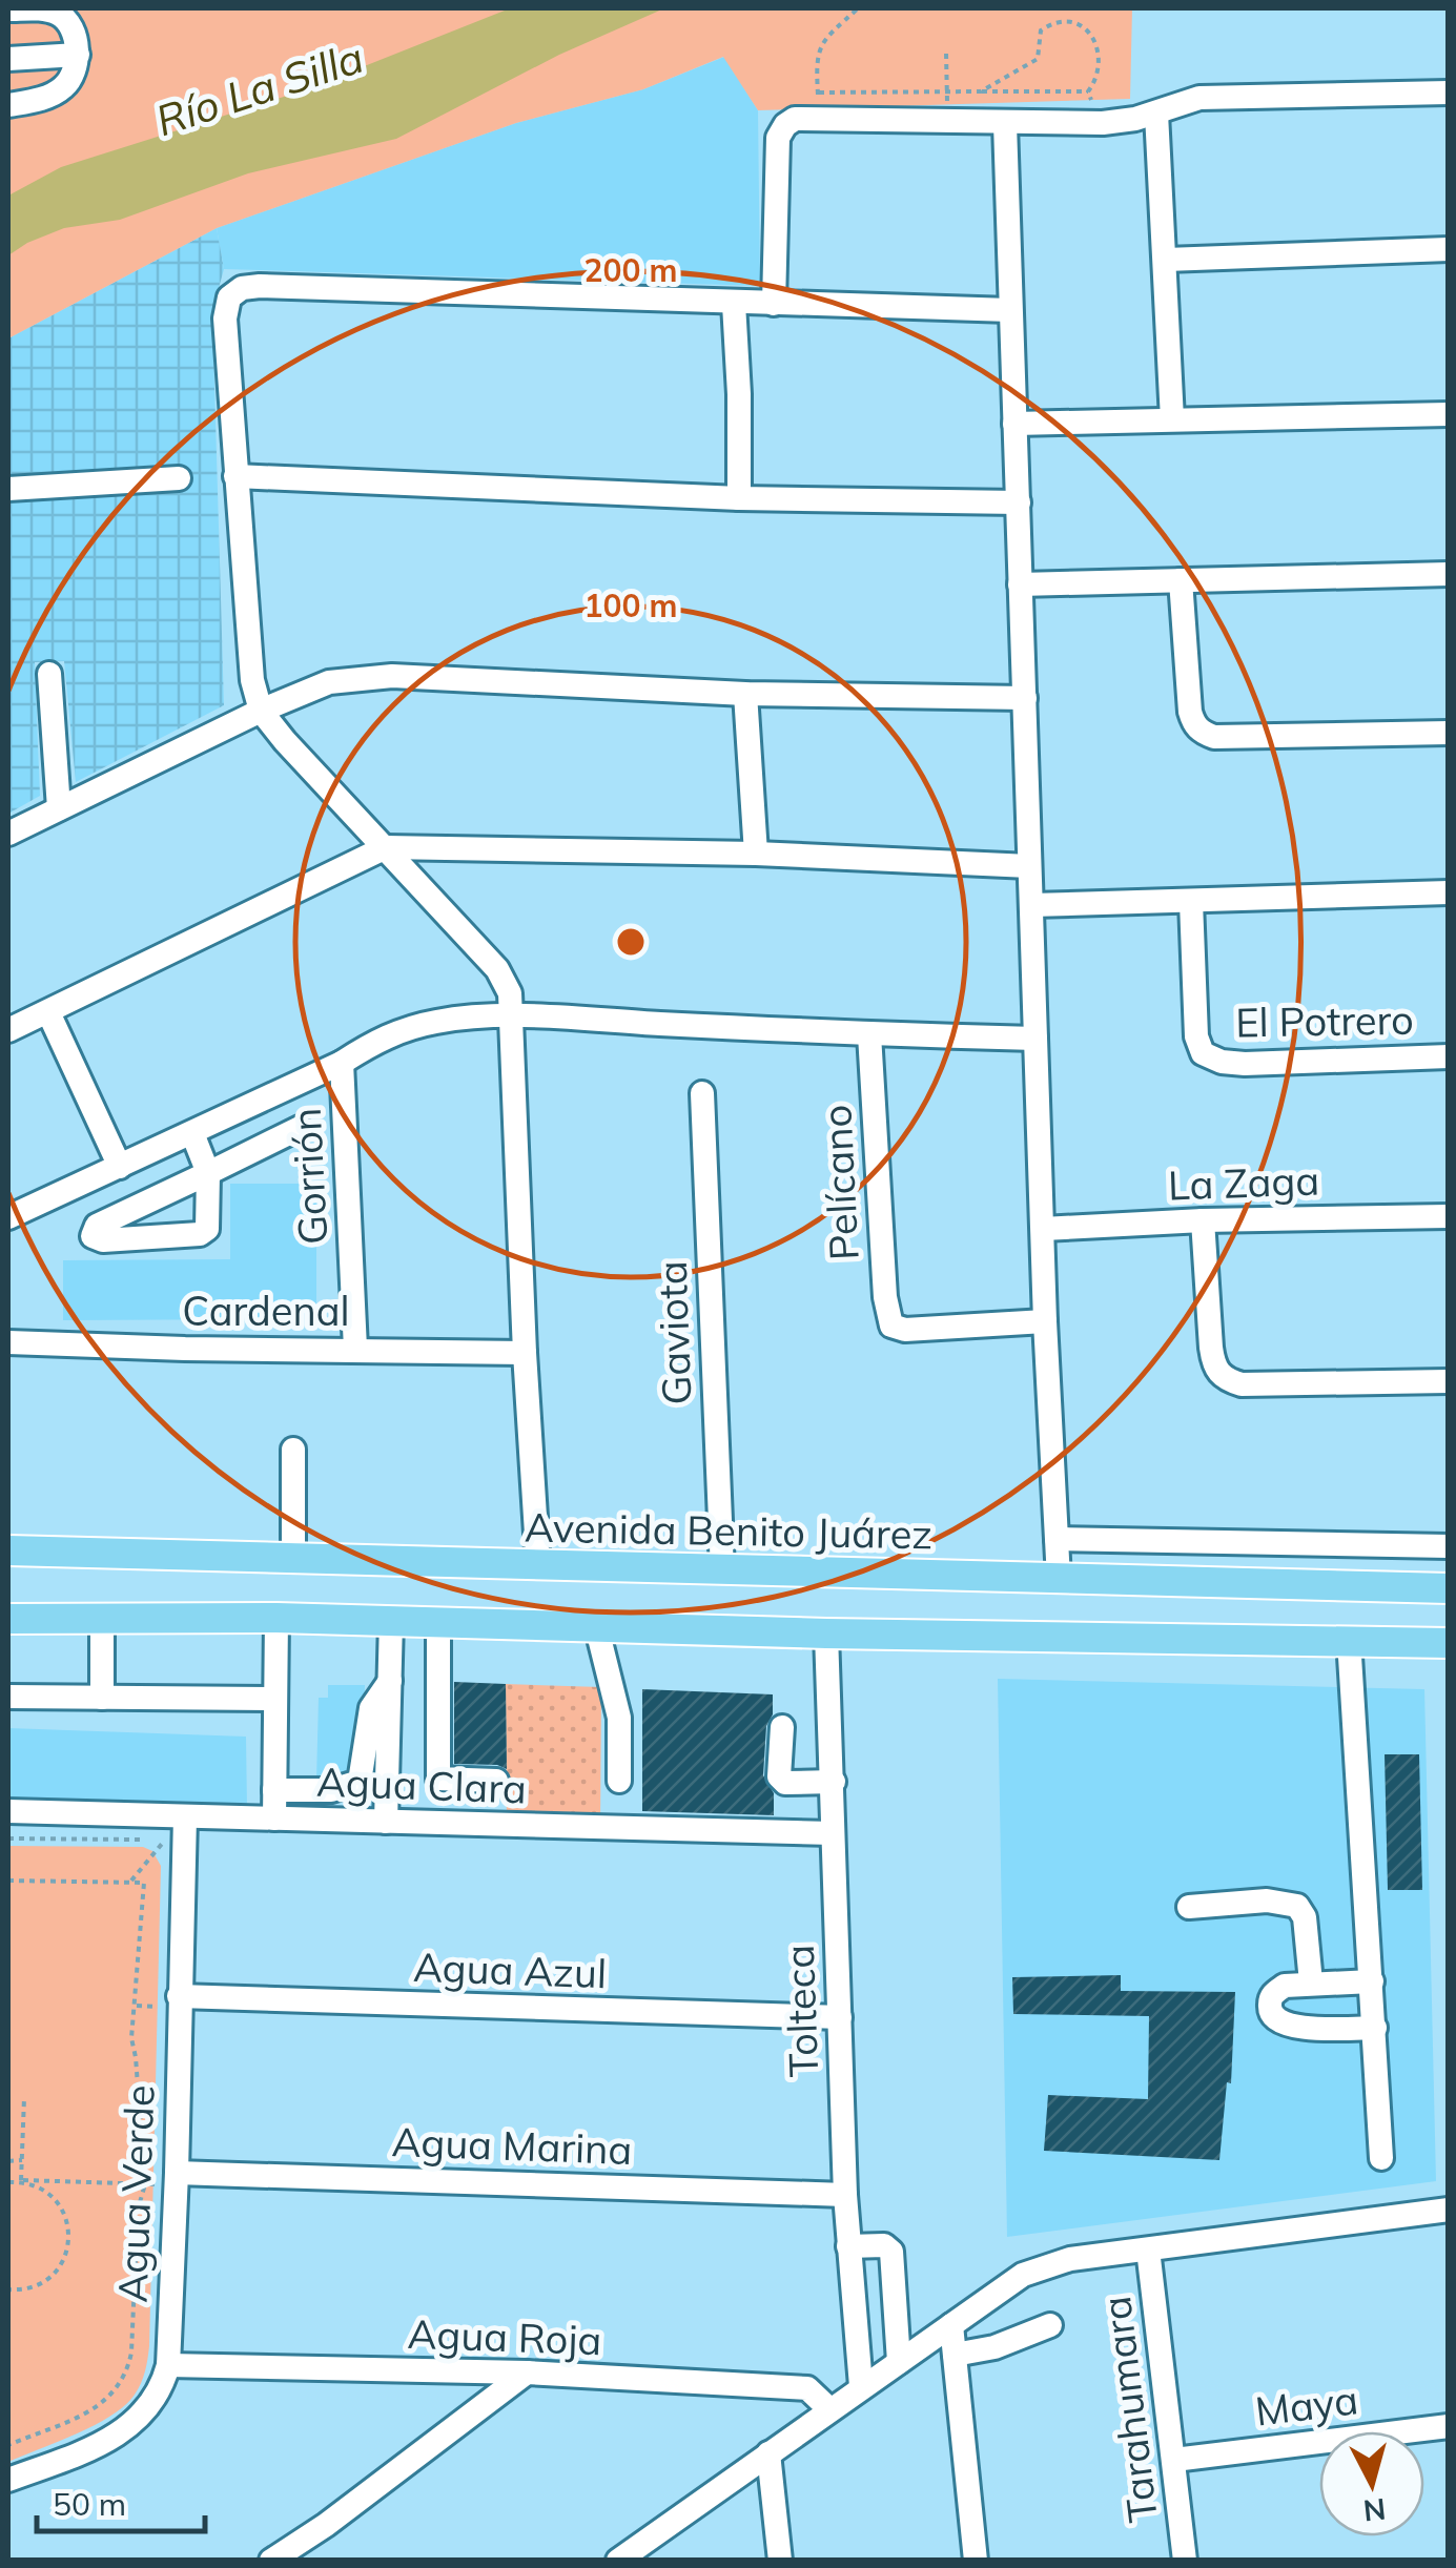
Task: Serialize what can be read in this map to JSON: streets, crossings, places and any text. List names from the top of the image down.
{
  "streets": {
    "main road": ["Avenida Benito Juárez"],
    "street": [
      "El Potrero",
      "Gorrión",
      "Pelícano",
      "La Zaga",
      "Cardenal",
      "Gaviota",
      "Agua Clara",
      "Agua Azul",
      "Tolteca",
      "Agua Marina",
      "Agua Verde",
      "Agua Roja",
      "Maya",
      "Tarahumara"
    ]
  },
  "crossings": [
    ["Gorrión", "Cardenal"],
    ["Gaviota", "Avenida Benito Juárez"],
    ["Agua Clara", "Tolteca"],
    ["Agua Clara", "Agua Verde"],
    ["Agua Azul", "Tolteca"],
    ["Agua Azul", "Agua Verde"],
    ["Tolteca", "Agua Marina"],
    ["Agua Marina", "Agua Verde"],
    ["Agua Verde", "Agua Roja"],
    ["Maya", "Tarahumara"]
  ],
  "water": ["Río La Silla"],
  "scale_bar": "50 m",
  "north": "bottom",
  "rings": ["200 m", "100 m"]
}
